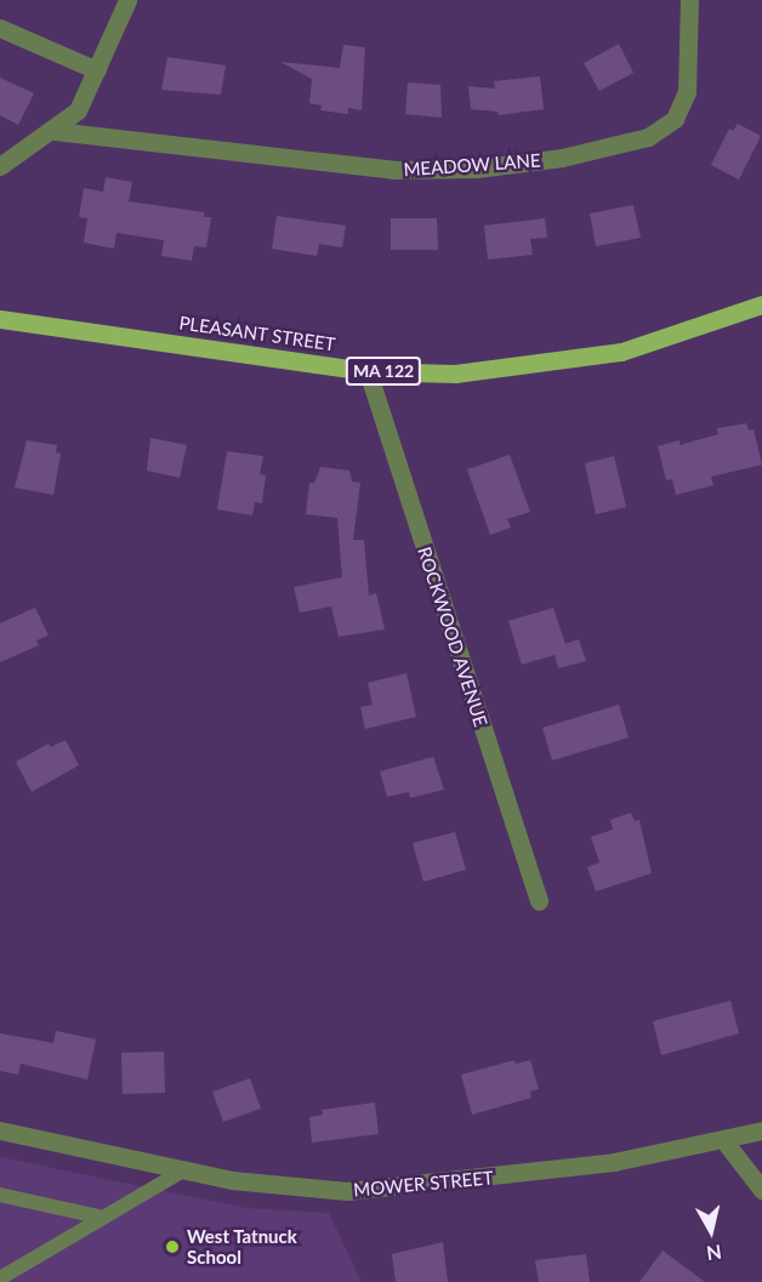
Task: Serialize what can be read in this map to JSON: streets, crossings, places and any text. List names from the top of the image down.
{
  "streets": {
    "main road": ["PLEASANT STREET", "MA 122"],
    "street": ["MEADOW LANE", "ROCKWOOD AVENUE", "MOWER STREET"]
  },
  "crossings": [
    ["PLEASANT STREET", "ROCKWOOD AVENUE"]
  ],
  "places": ["West Tatnuck School"],
  "north": "bottom"
}
